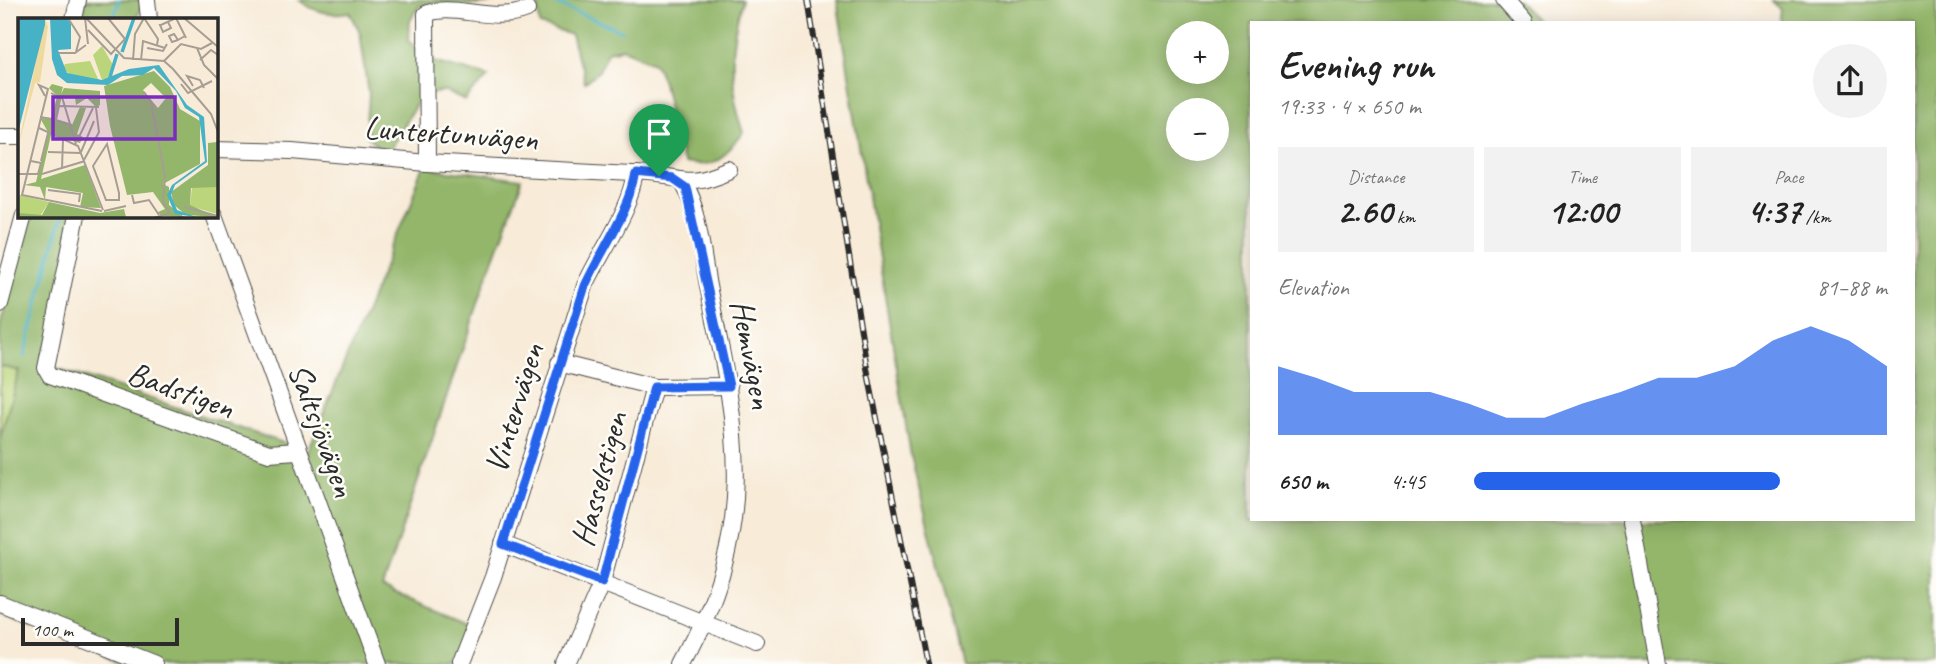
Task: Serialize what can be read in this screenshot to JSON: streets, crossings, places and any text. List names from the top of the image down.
{
  "streets": {
    "street": [
      "Luntertunvägen",
      "Hemvägen",
      "Badstigen",
      "Vintervägen",
      "Saltsjövägen",
      "Hasselstigen"
    ]
  },
  "crossings": [
    ["Luntertunvägen", "Hemvägen"],
    ["Luntertunvägen", "Vintervägen"],
    ["Badstigen", "Saltsjövägen"]
  ],
  "scale_bar": "100 m",
  "page": {
    "map_buttons": ["+", "−"],
    "heading": ["Evening run", "19:33 · 4 × 650 m"],
    "stats": [
      ["Distance", "2.60 km"],
      ["Time", "12:00"],
      ["Pace", "4:37 /km"]
    ],
    "chart": ["Elevation", "81–88 m"],
    "list": [
      {
        "name": "650 m",
        "note": "4:45"
      }
    ],
    "scale": "100 m"
  }
}
